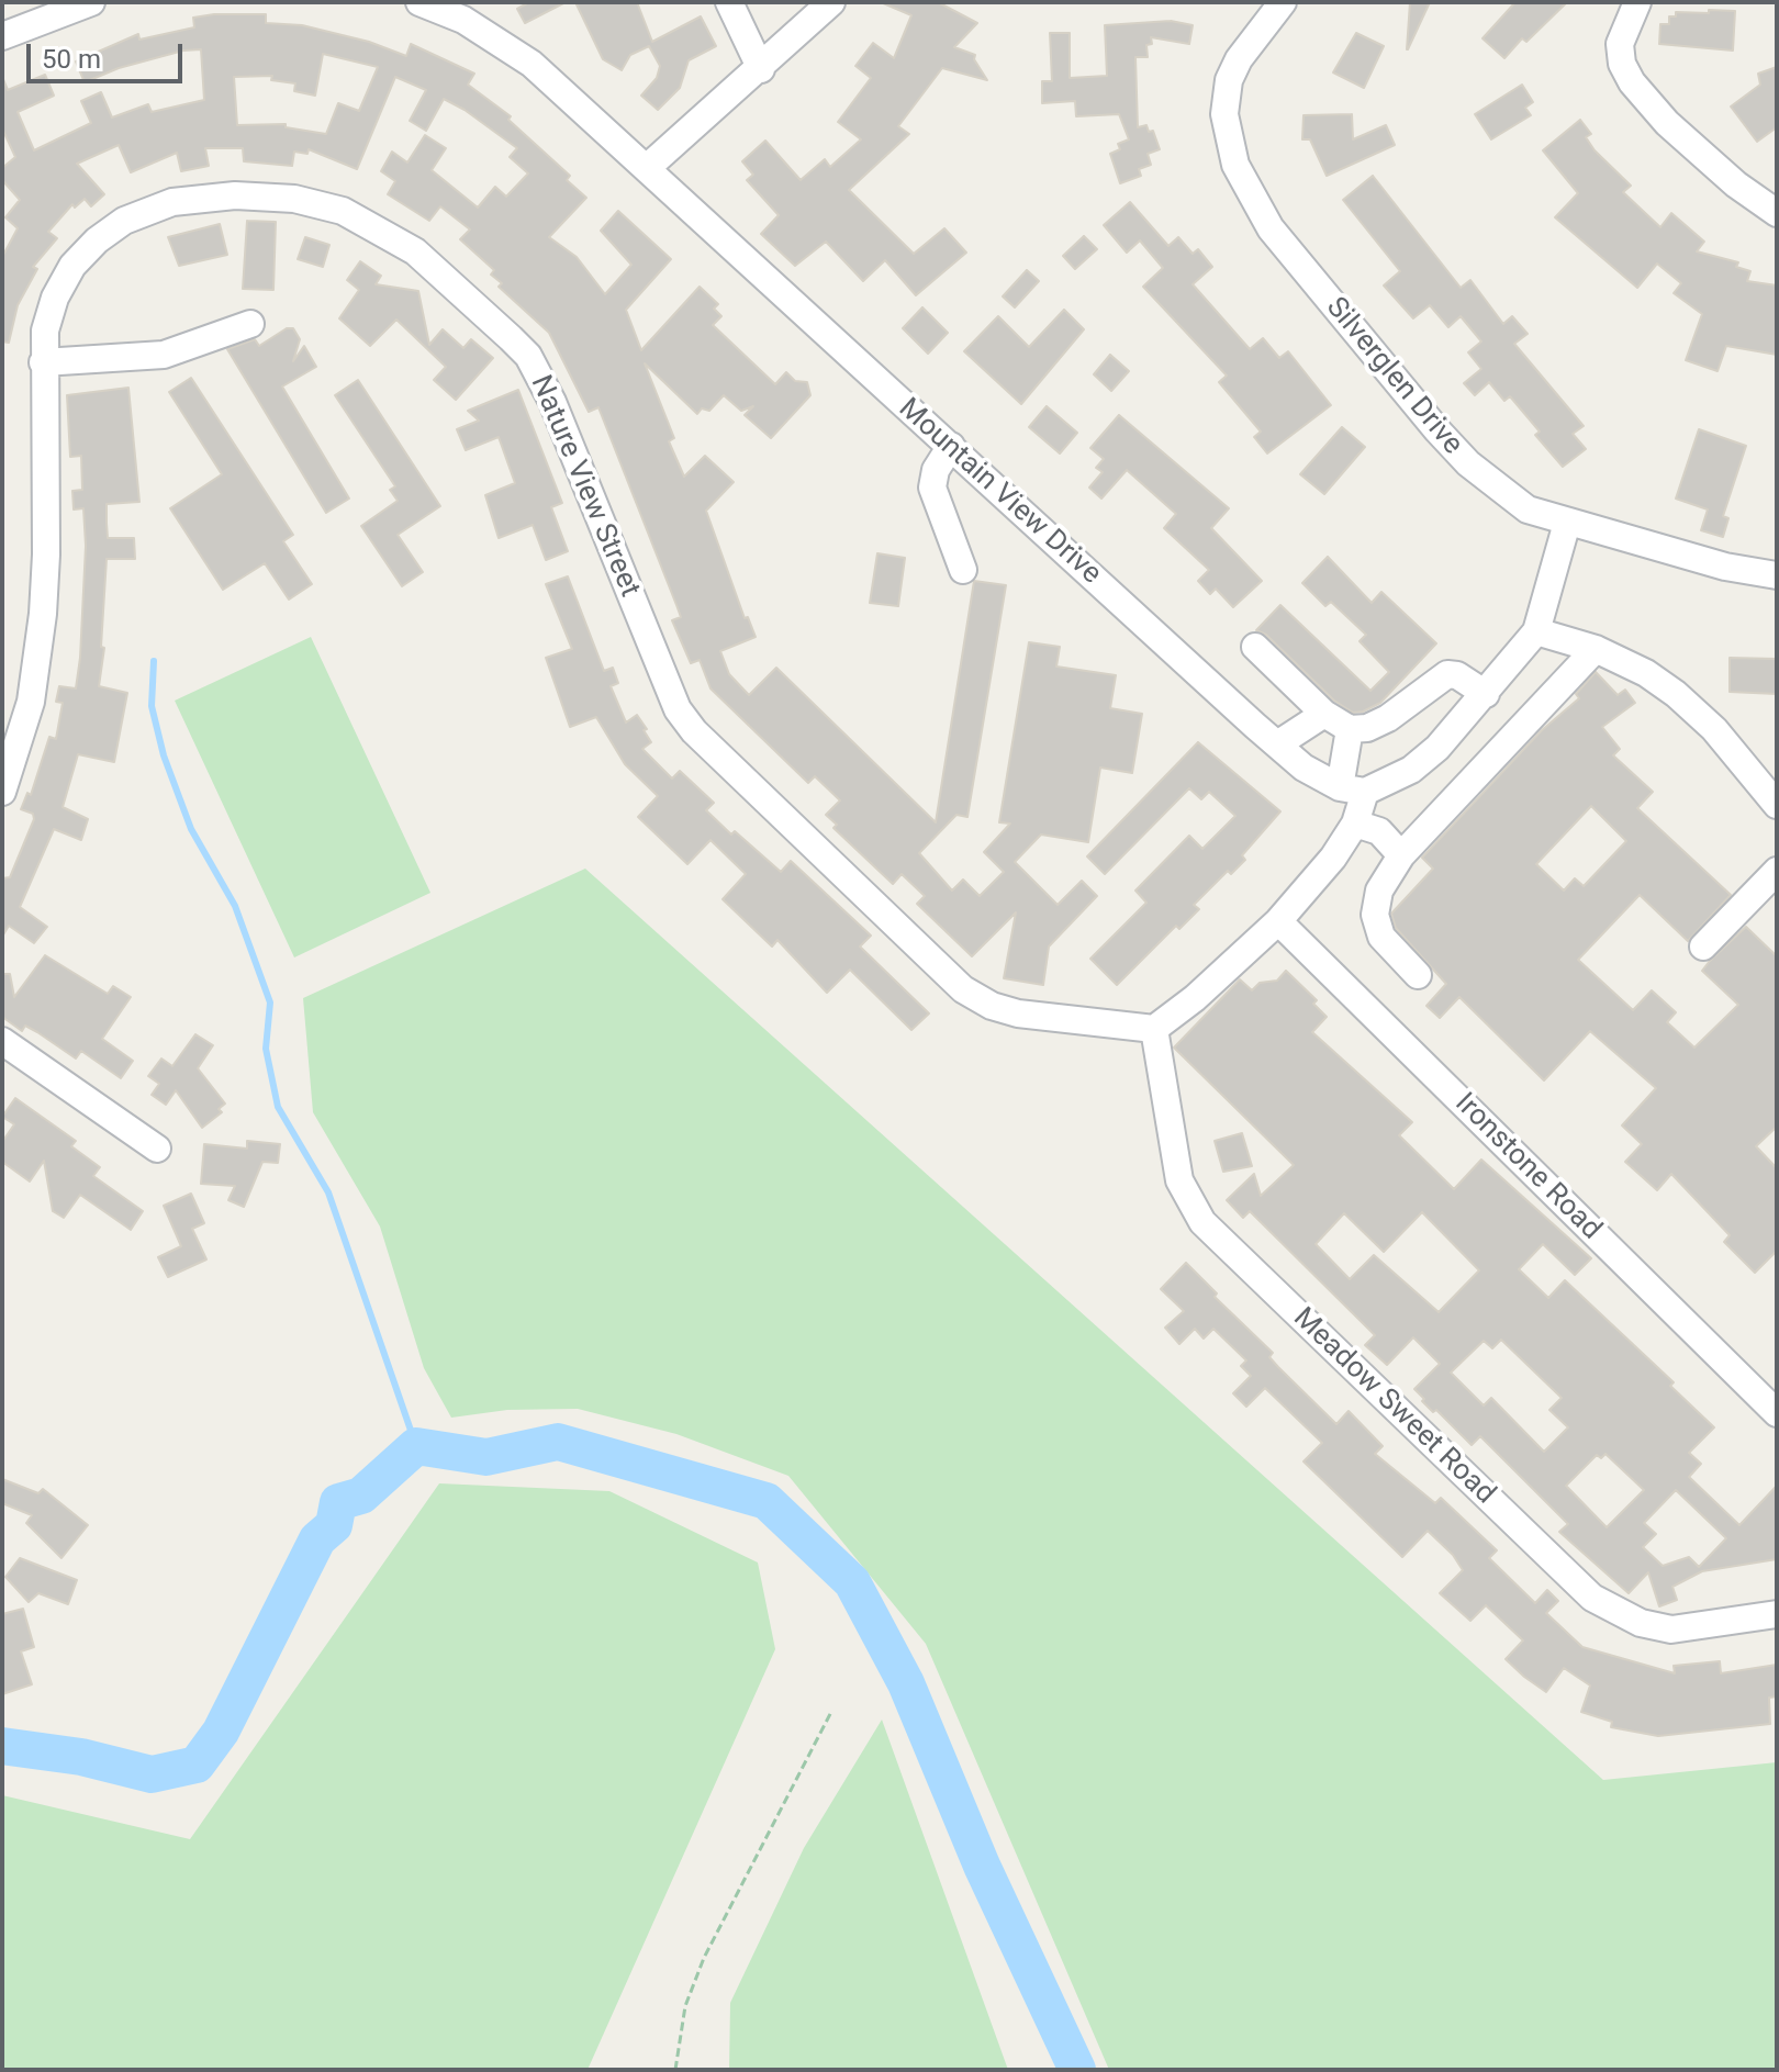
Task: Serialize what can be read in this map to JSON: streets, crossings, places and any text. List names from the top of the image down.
{
  "streets": {
    "street": [
      "Silverglen Drive",
      "Nature View Street",
      "Mountain View Drive",
      "Ironstone Road",
      "Meadow Sweet Road"
    ]
  },
  "crossings": [
    ["Nature View Street", "Meadow Sweet Road"]
  ],
  "scale_bar": "50 m"
}
